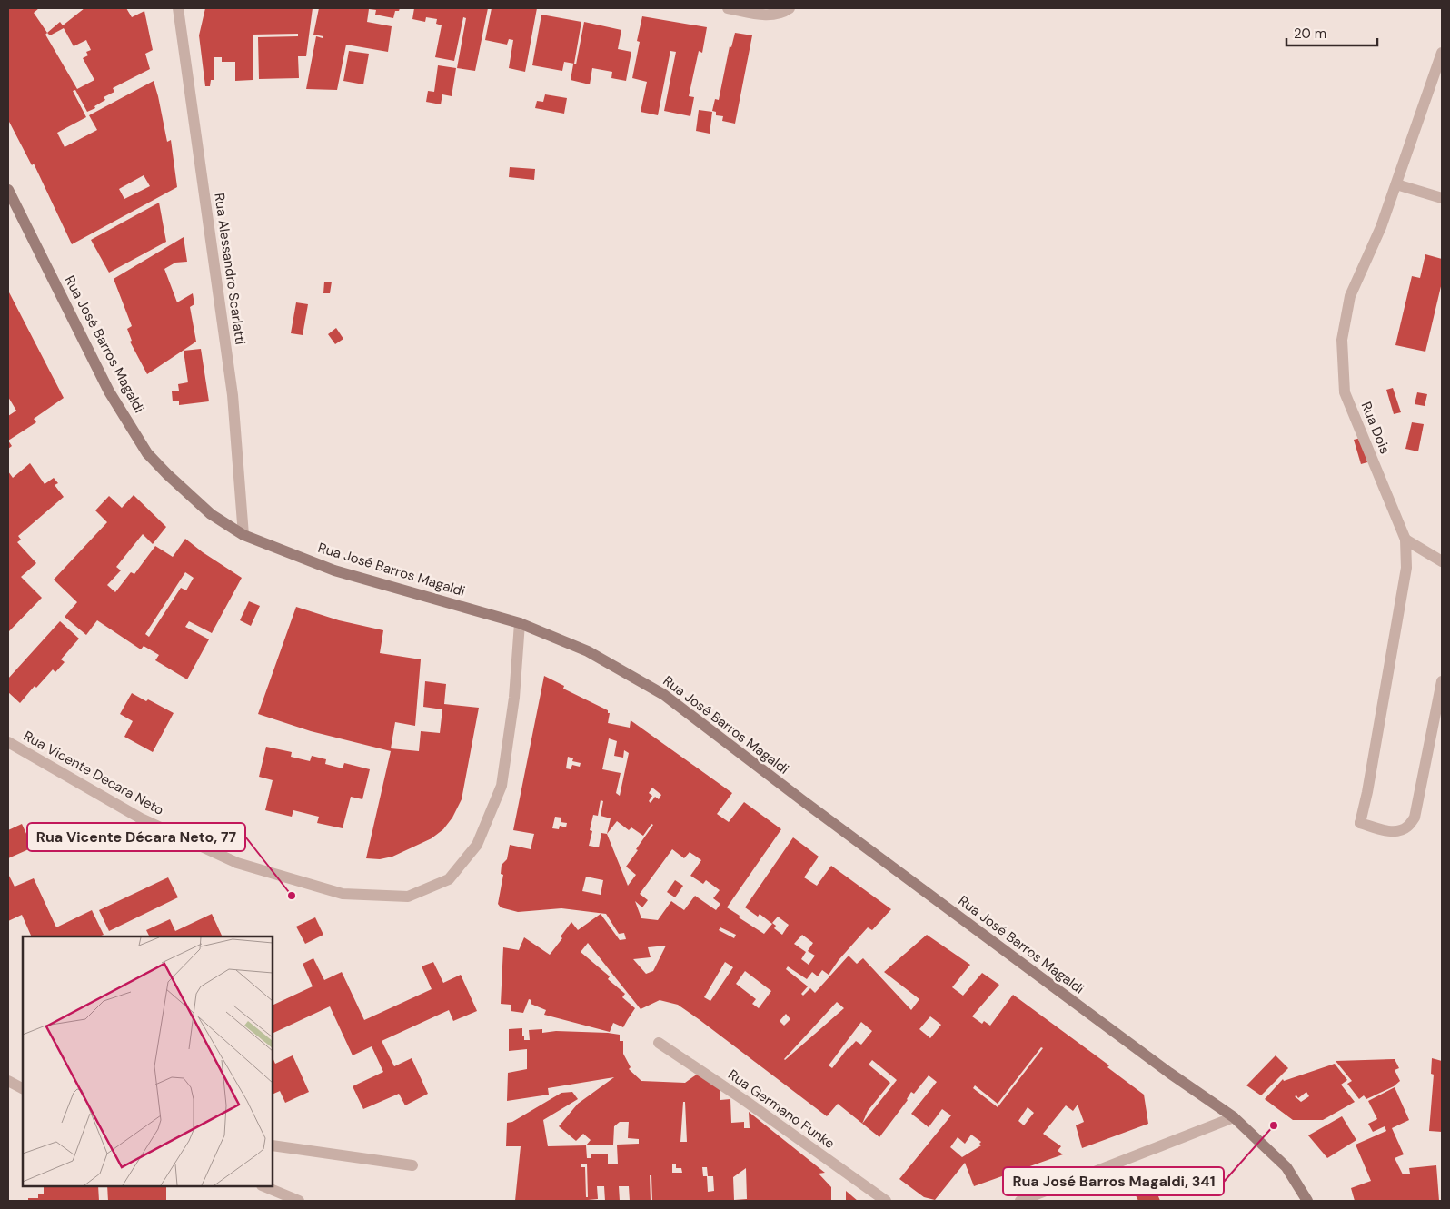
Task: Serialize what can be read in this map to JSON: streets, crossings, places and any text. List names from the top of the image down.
{
  "streets": {
    "main road": ["Rua José Barros Magaldi"],
    "street": [
      "Rua Alessandro Scarlatti",
      "Rua Dois",
      "Rua Vicente Decara Neto",
      "Rua Germano Funke"
    ]
  },
  "crossings": [
    ["Rua Alessandro Scarlatti", "Rua José Barros Magaldi"],
    ["Rua José Barros Magaldi", "Rua Vicente Decara Neto"]
  ],
  "places": ["Rua Vicente Décara Neto, 77", "Rua José Barros Magaldi, 341"],
  "scale_bar": "20 m"
}
